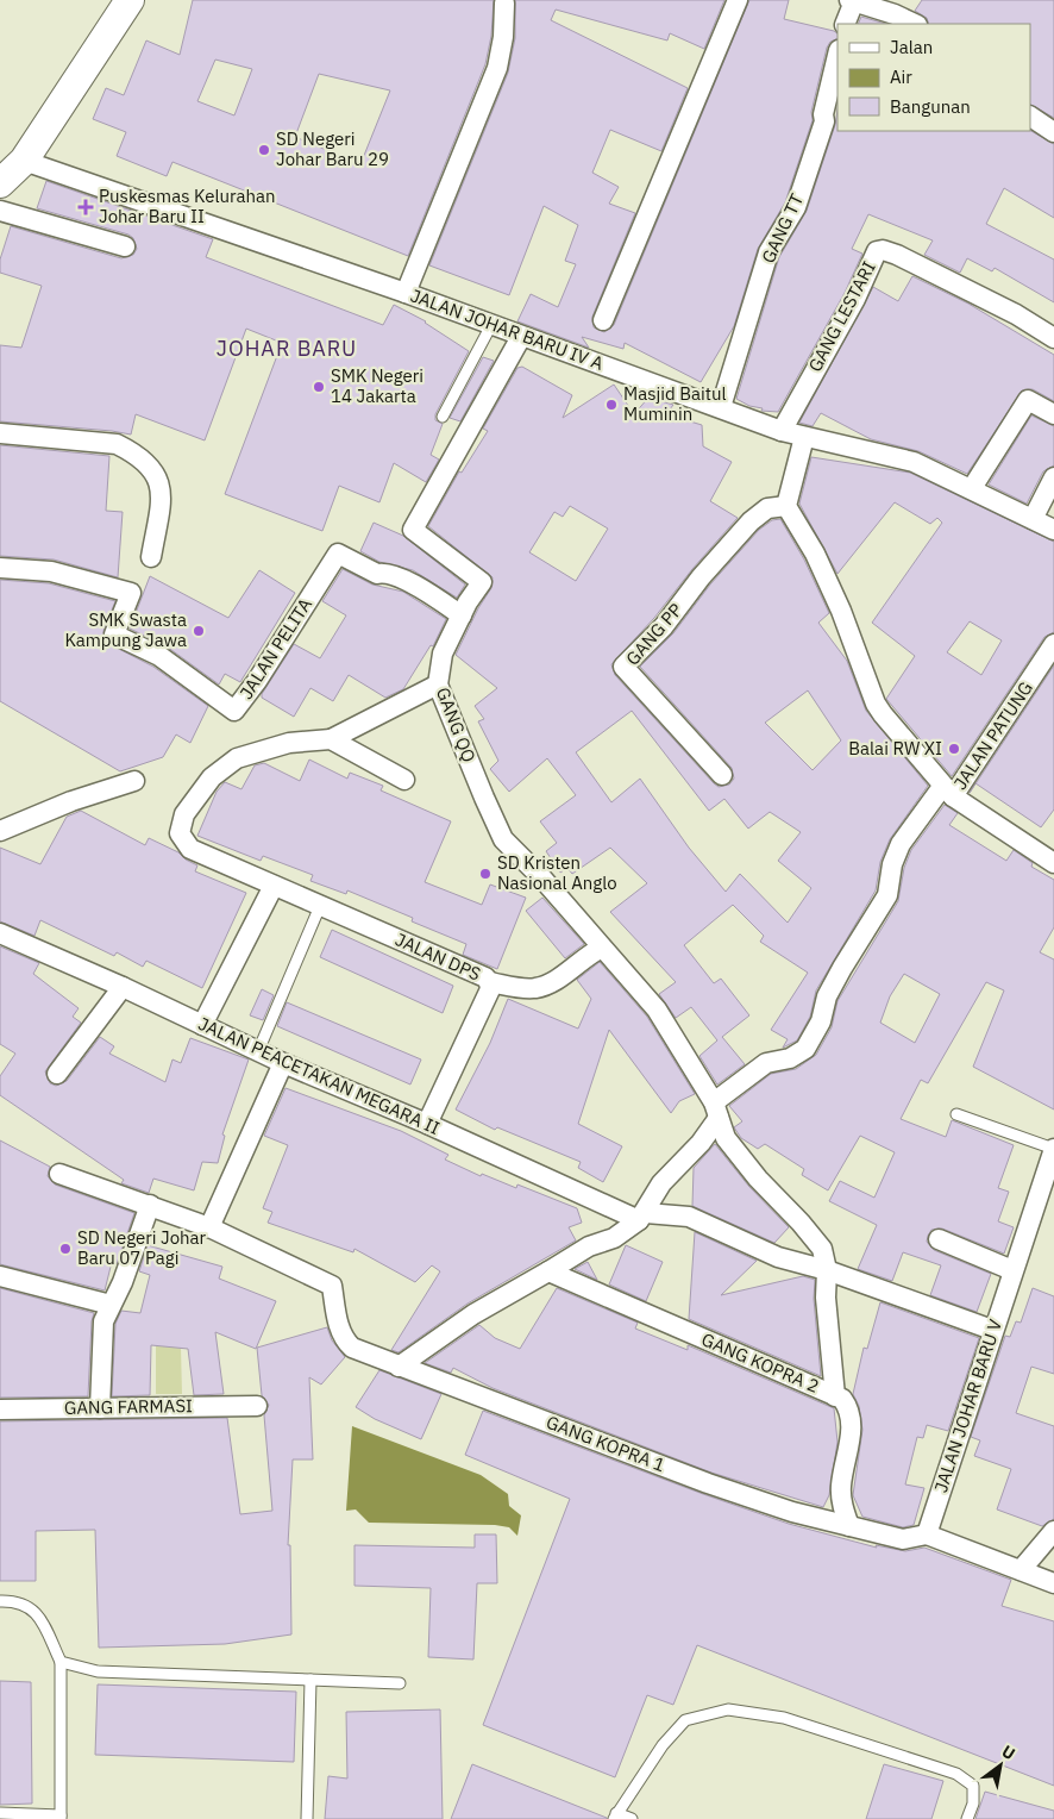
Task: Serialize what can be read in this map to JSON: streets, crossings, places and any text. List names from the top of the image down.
{
  "streets": {
    "street": [
      "GANG TT",
      "GANG LESTARI",
      "JALAN JOHAR BARU IV A",
      "GANG PP",
      "JALAN PELITA",
      "GANG QQ",
      "JALAN PATUNG",
      "JALAN DPS",
      "JALAN PEACETAKAN MEGARA II",
      "GANG KOPRA 2",
      "JALAN JOHAR BARU V",
      "GANG FARMASI",
      "GANG KOPRA 1"
    ]
  },
  "crossings": [
    ["GANG TT", "JALAN JOHAR BARU IV A"],
    ["GANG LESTARI", "JALAN JOHAR BARU IV A"],
    ["JALAN JOHAR BARU IV A", "GANG QQ"],
    ["JALAN PELITA", "GANG QQ"],
    ["GANG QQ", "JALAN PATUNG"],
    ["GANG QQ", "JALAN PEACETAKAN MEGARA II"],
    ["JALAN PATUNG", "JALAN PEACETAKAN MEGARA II"],
    ["JALAN DPS", "JALAN PEACETAKAN MEGARA II"],
    ["JALAN PEACETAKAN MEGARA II", "JALAN JOHAR BARU V"],
    ["GANG KOPRA 2", "GANG KOPRA 1"],
    ["JALAN JOHAR BARU V", "GANG KOPRA 1"]
  ],
  "districts": ["JOHAR BARU"],
  "places": {
    "other": [
      "SD Negeri Johar Baru 29",
      "SMK Negeri 14 Jakarta",
      "Masjid Baitul Muminin",
      "SMK Swasta Kampung Jawa",
      "Balai RW XI",
      "SD Kristen Nasional Anglo",
      "SD Negeri Johar Baru 07 Pagi"
    ],
    "health": ["Puskesmas Kelurahan Johar Baru II"]
  },
  "legend": ["Jalan", "Air", "Bangunan"],
  "north": "top right"
}
